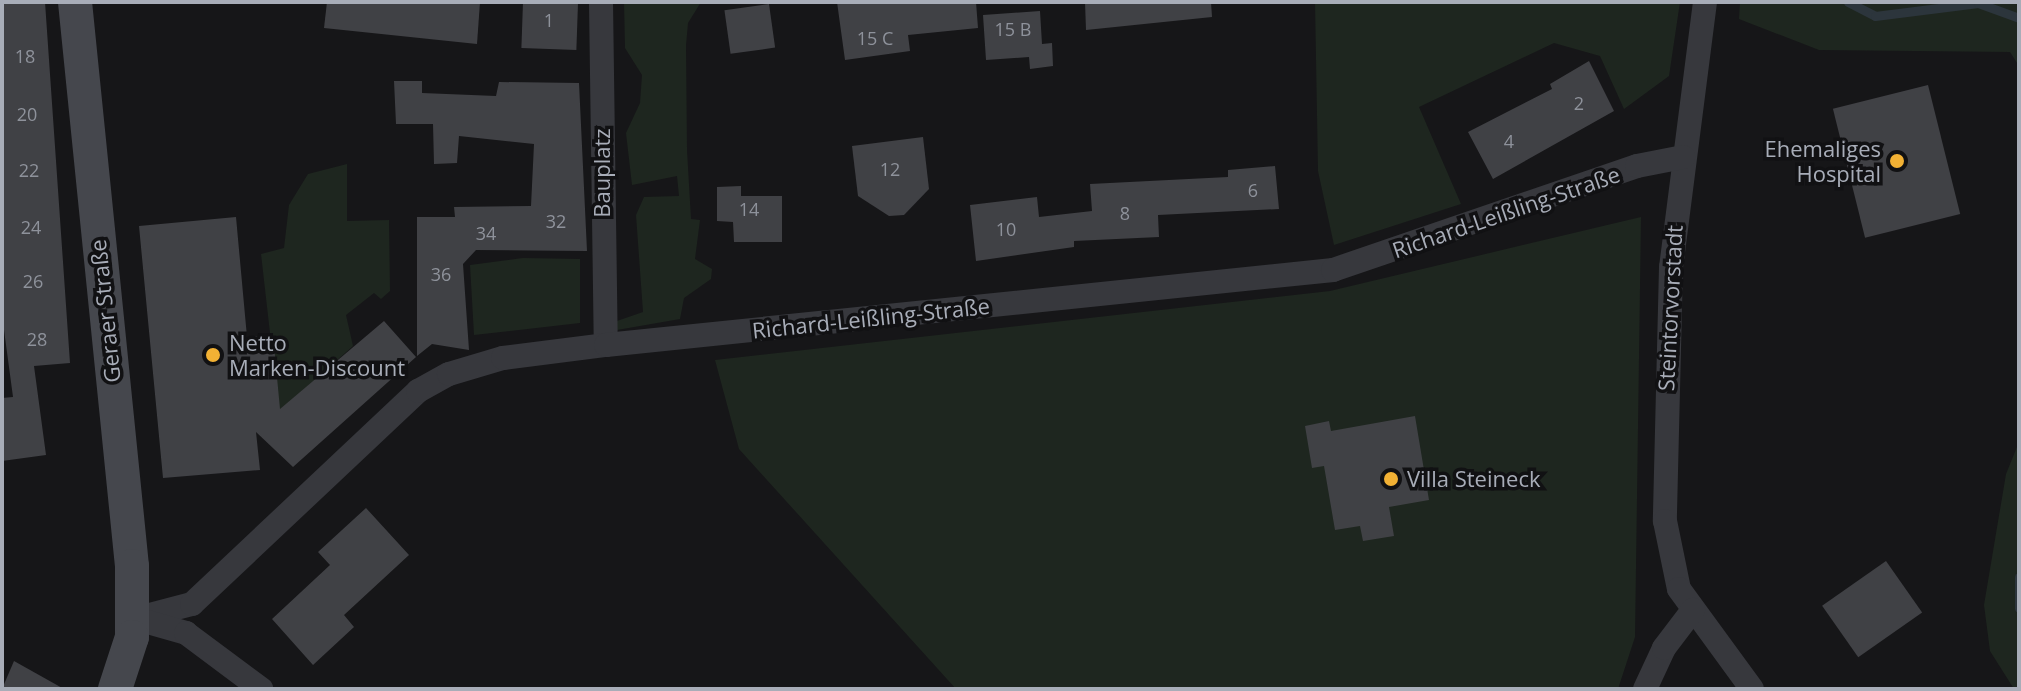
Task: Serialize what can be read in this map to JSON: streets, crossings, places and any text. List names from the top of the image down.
{
  "streets": {
    "street": [
      "Bauplatz",
      "Richard-Leißling-Straße",
      "Steintorvorstadt",
      "Geraer Straße"
    ]
  },
  "crossings": [
    ["Bauplatz", "Richard-Leißling-Straße"],
    ["Richard-Leißling-Straße", "Steintorvorstadt"],
    ["Richard-Leißling-Straße", "Geraer Straße"]
  ],
  "places": ["Ehemaliges Hospital", "Netto Marken-Discount", "Villa Steineck"],
  "house_numbers": [
    "1",
    "15 B",
    "15 C",
    "18",
    "2",
    "20",
    "4",
    "12",
    "22",
    "6",
    "14",
    "8",
    "32",
    "24",
    "10",
    "34",
    "36",
    "26",
    "28"
  ]
}
